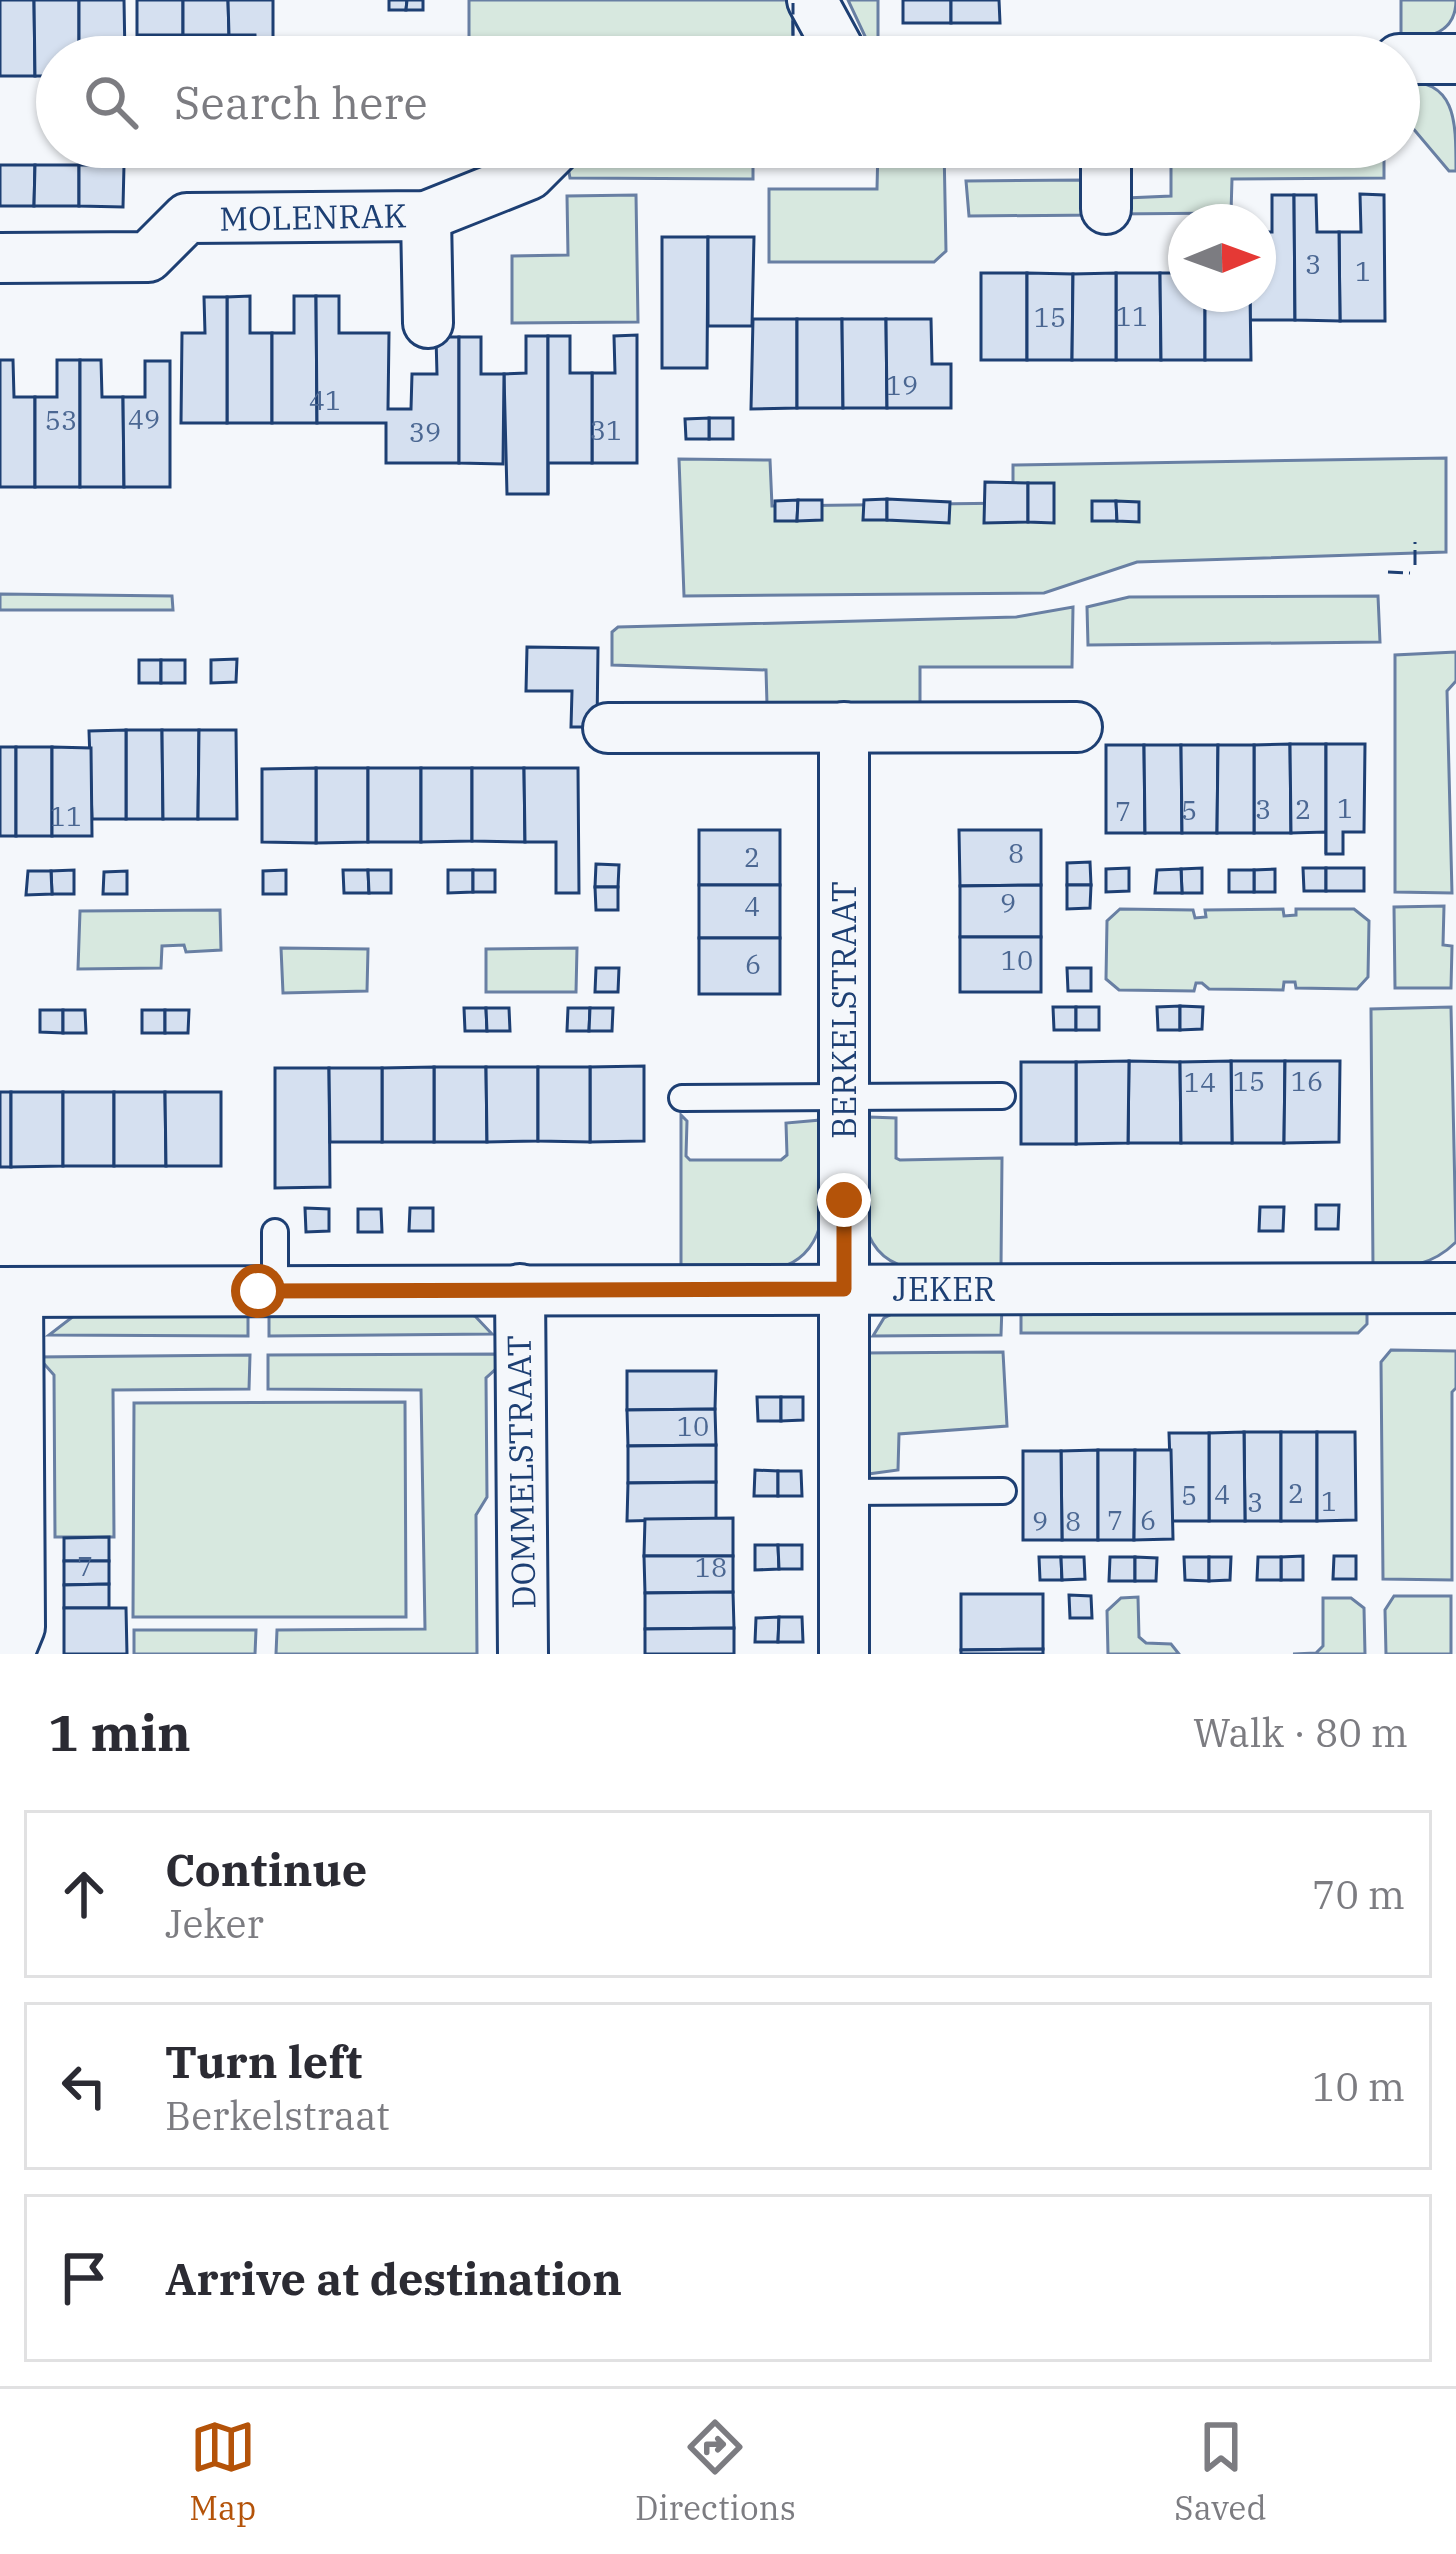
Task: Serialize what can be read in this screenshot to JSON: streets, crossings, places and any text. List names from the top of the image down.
{
  "streets": {
    "street": [
      "MOLENRAK",
      "BERKELSTRAAT",
      "JEKER",
      "DOMMELSTRAAT"
    ]
  },
  "crossings": [
    ["BERKELSTRAAT", "JEKER"],
    ["JEKER", "DOMMELSTRAAT"]
  ],
  "house_numbers": [
    "3",
    "1",
    "11",
    "15",
    "19",
    "41",
    "49",
    "53",
    "31",
    "39",
    "1",
    "3",
    "2",
    "5",
    "7",
    "11",
    "8",
    "2",
    "9",
    "4",
    "10",
    "6",
    "15",
    "16",
    "14",
    "10",
    "2",
    "4",
    "5",
    "1",
    "3",
    "7",
    "6",
    "9",
    "8",
    "7",
    "18"
  ],
  "north": "right",
  "page": {
    "search": "Search here",
    "heading": ["1 min", "Walk · 80 m"],
    "list": [
      ["Continue", "Jeker", "70 m"],
      ["Turn left", "Berkelstraat", "10 m"],
      "Arrive at destination"
    ],
    "nav": ["Map", "Directions", "Saved"]
  }
}
